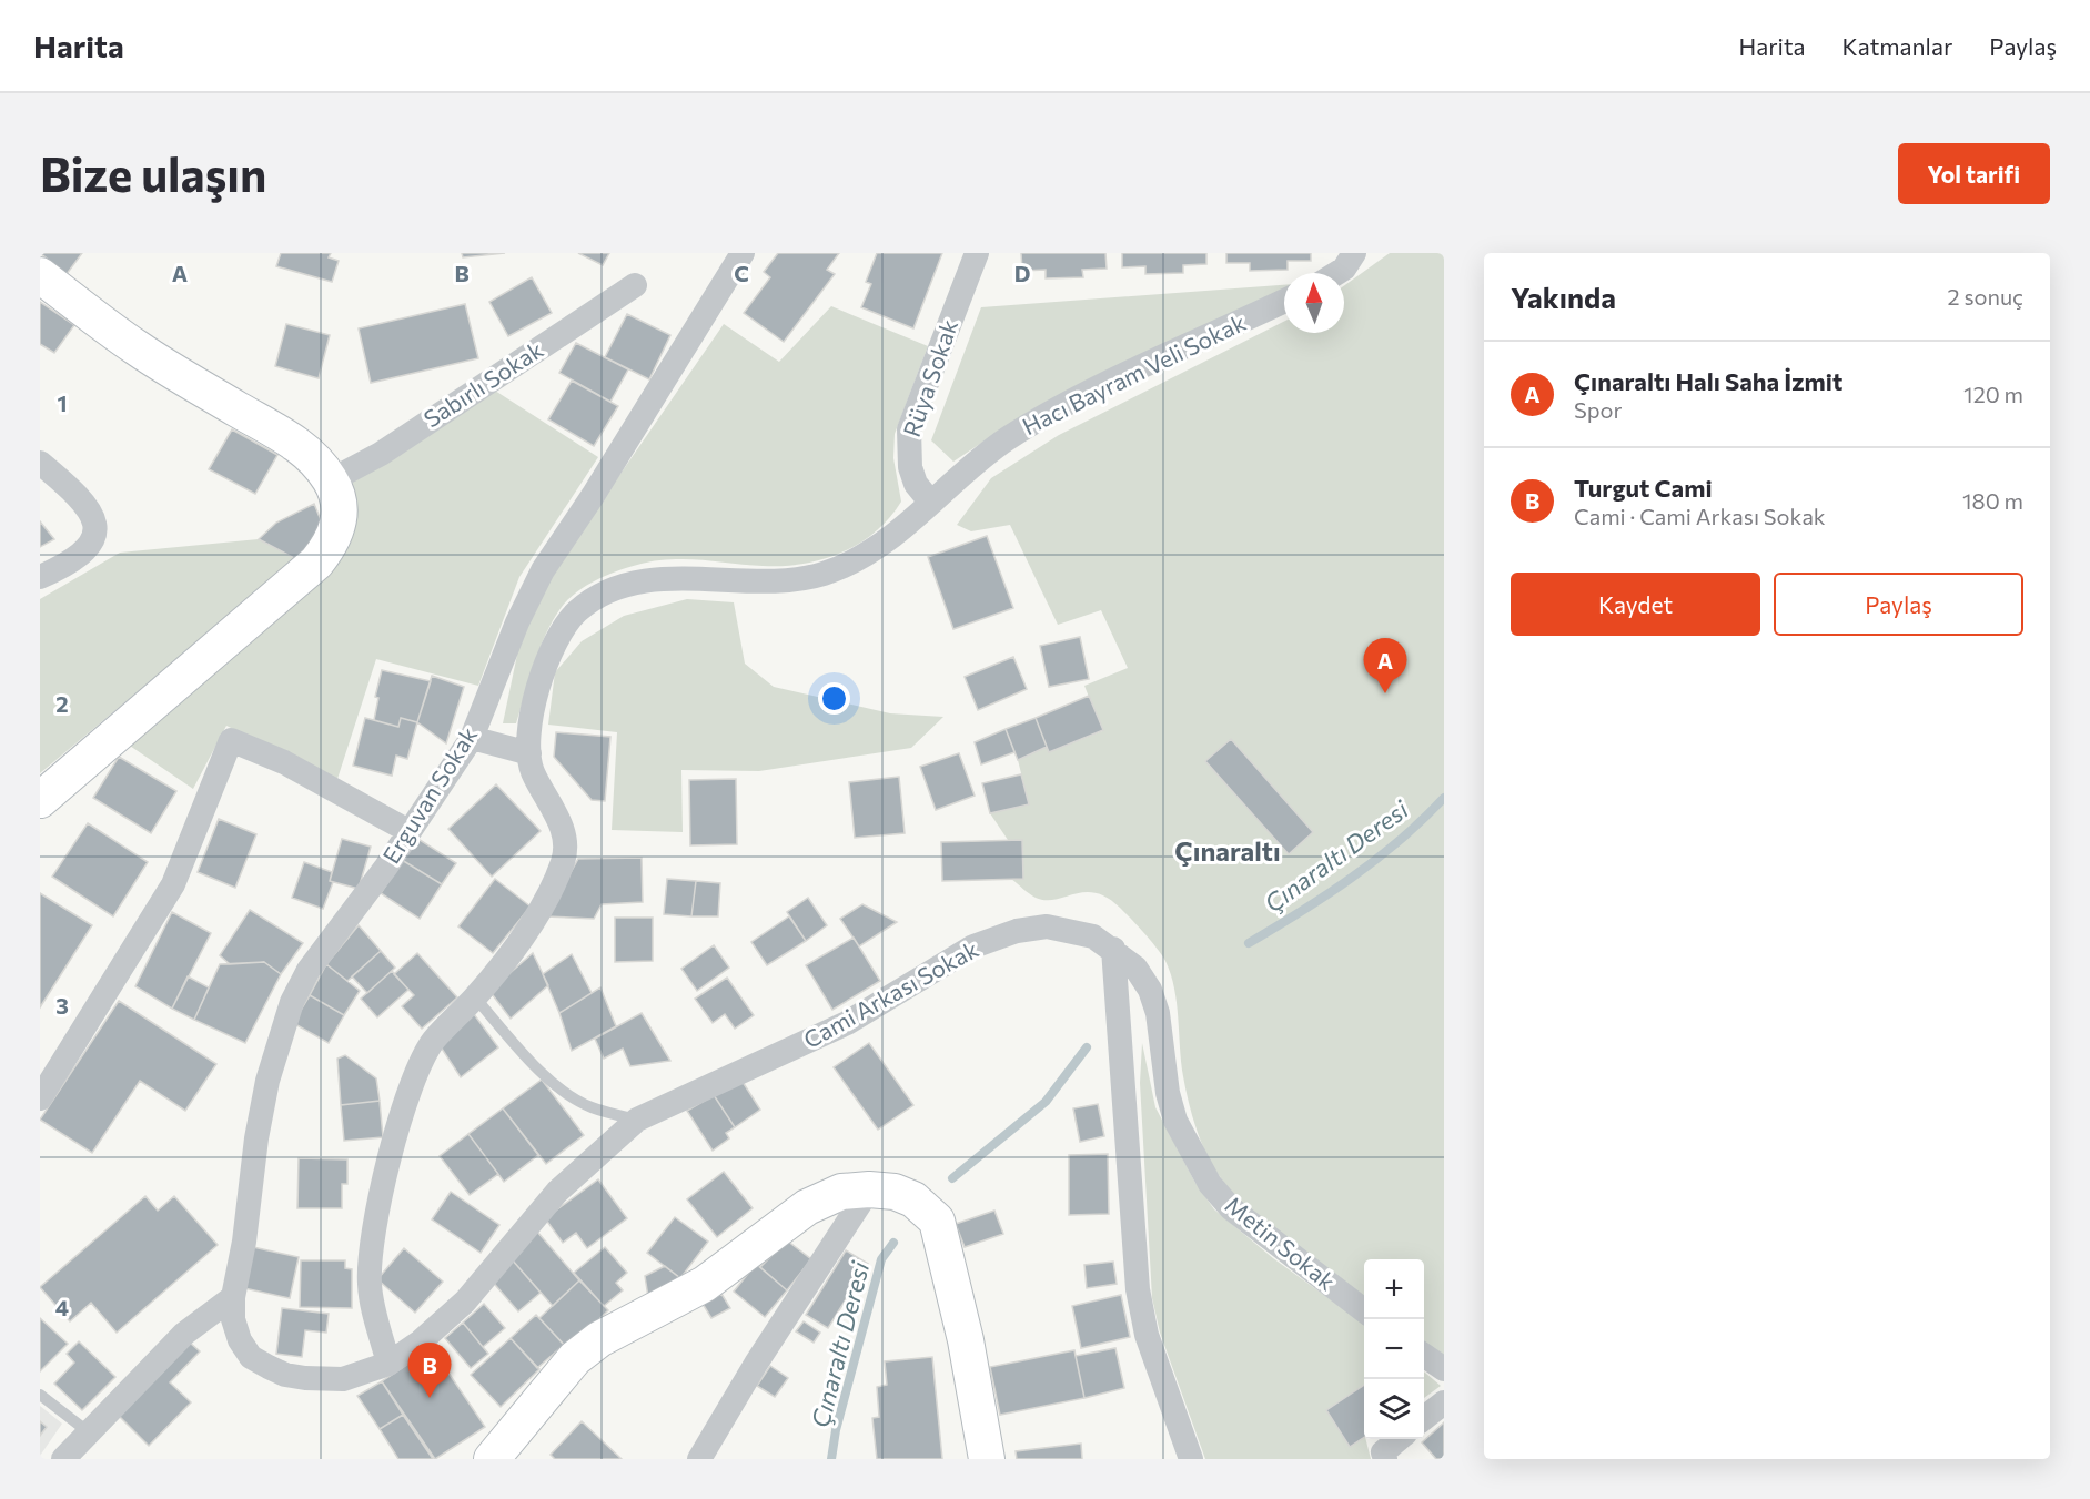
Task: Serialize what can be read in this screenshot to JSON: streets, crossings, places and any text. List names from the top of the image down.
{
  "streets": {
    "street": [
      "Hacı Bayram Veli Sokak",
      "Rüya Sokak",
      "Sabırlı Sokak",
      "Erguvan Sokak",
      "Cami Arkası Sokak",
      "Metin Sokak"
    ]
  },
  "crossings": [
    ["Hacı Bayram Veli Sokak", "Rüya Sokak"],
    ["Hacı Bayram Veli Sokak", "Cami Arkası Sokak"],
    ["Erguvan Sokak", "Cami Arkası Sokak"],
    ["Cami Arkası Sokak", "Metin Sokak"]
  ],
  "districts": ["Çınaraltı"],
  "water": ["Çınaraltı Deresi"],
  "north": "top",
  "page": {
    "header": "Harita",
    "nav": ["Harita", "Katmanlar", "Paylaş"],
    "buttons": [
      "Yol tarifi",
      ["Kaydet", "Paylaş"]
    ],
    "title": "Bize ulaşın",
    "heading": ["Yakında", "2 sonuç"],
    "list": [
      {
        "mark": "A",
        "name": "Çınaraltı Halı Saha İzmit",
        "note": "Spor",
        "value": "120 m"
      },
      {
        "mark": "B",
        "name": "Turgut Cami",
        "note": "Cami · Cami Arkası Sokak",
        "value": "180 m"
      }
    ],
    "pins": ["A", "B"],
    "map_buttons": ["+", "−"]
  },
  "grid": {
    "columns": [
      "A",
      "B",
      "C",
      "D"
    ],
    "rows": [
      "1",
      "2",
      "3",
      "4"
    ]
  }
}
